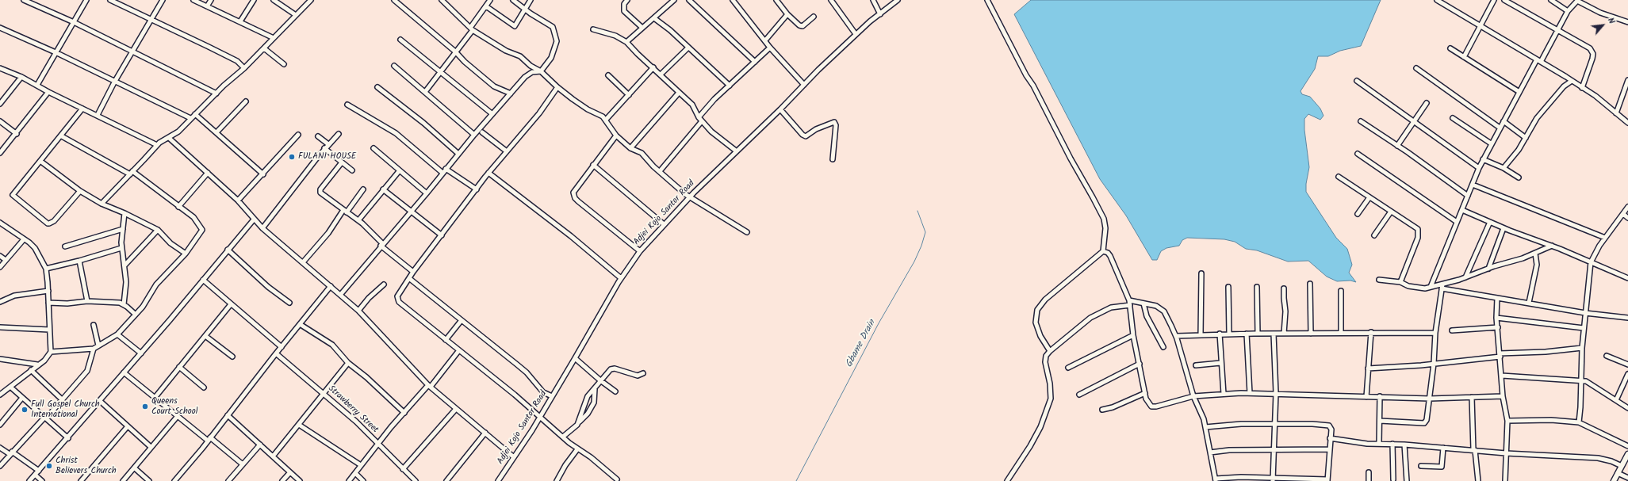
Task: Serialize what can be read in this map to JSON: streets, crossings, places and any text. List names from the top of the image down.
{
  "streets": {
    "street": ["Adjei Kojo Santor Road", "Strawberry Street"]
  },
  "water": ["Gbame Drain"],
  "places": [
    "FULANI HOUSE",
    "Queens Court School",
    "Full Gospel Church International",
    "Christ Believers Church"
  ],
  "north": "top right"
}
